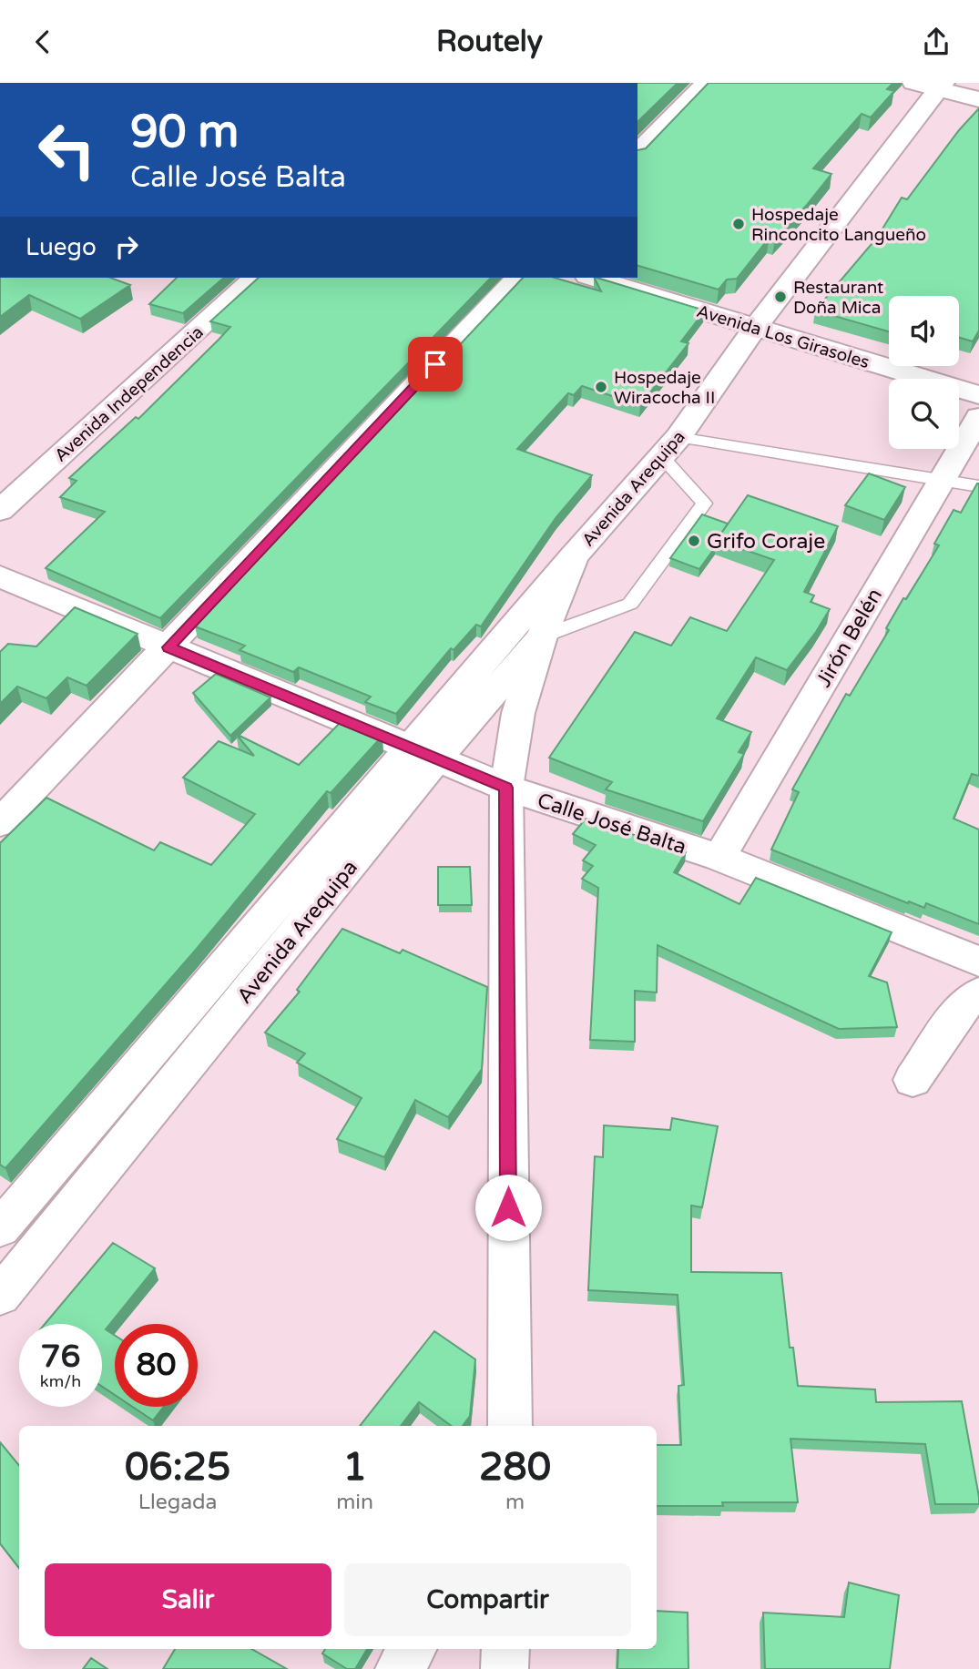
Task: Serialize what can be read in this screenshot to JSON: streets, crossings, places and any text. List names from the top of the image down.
{
  "streets": {
    "main road": [
      "Avenida Los Girasoles",
      "Avenida Independencia",
      "Avenida Arequipa",
      "Jirón Belén",
      "Calle José Balta"
    ]
  },
  "crossings": [
    ["Avenida Los Girasoles", "Avenida Arequipa"],
    ["Avenida Arequipa", "Calle José Balta"],
    ["Jirón Belén", "Calle José Balta"]
  ],
  "places": [
    "Hospedaje Rinconcito Langueño",
    "Restaurant Doña Mica",
    "Hospedaje Wiracocha II",
    "Grifo Coraje"
  ],
  "page": {
    "header": "Routely",
    "turn": ["90 m", "Calle José Balta"],
    "then": "Luego",
    "speed": "76 km/h",
    "limit": "80",
    "eta": [
      "06:25",
      "Llegada",
      "1",
      "min",
      "280",
      "m"
    ],
    "buttons": ["Salir", "Compartir"]
  }
}
